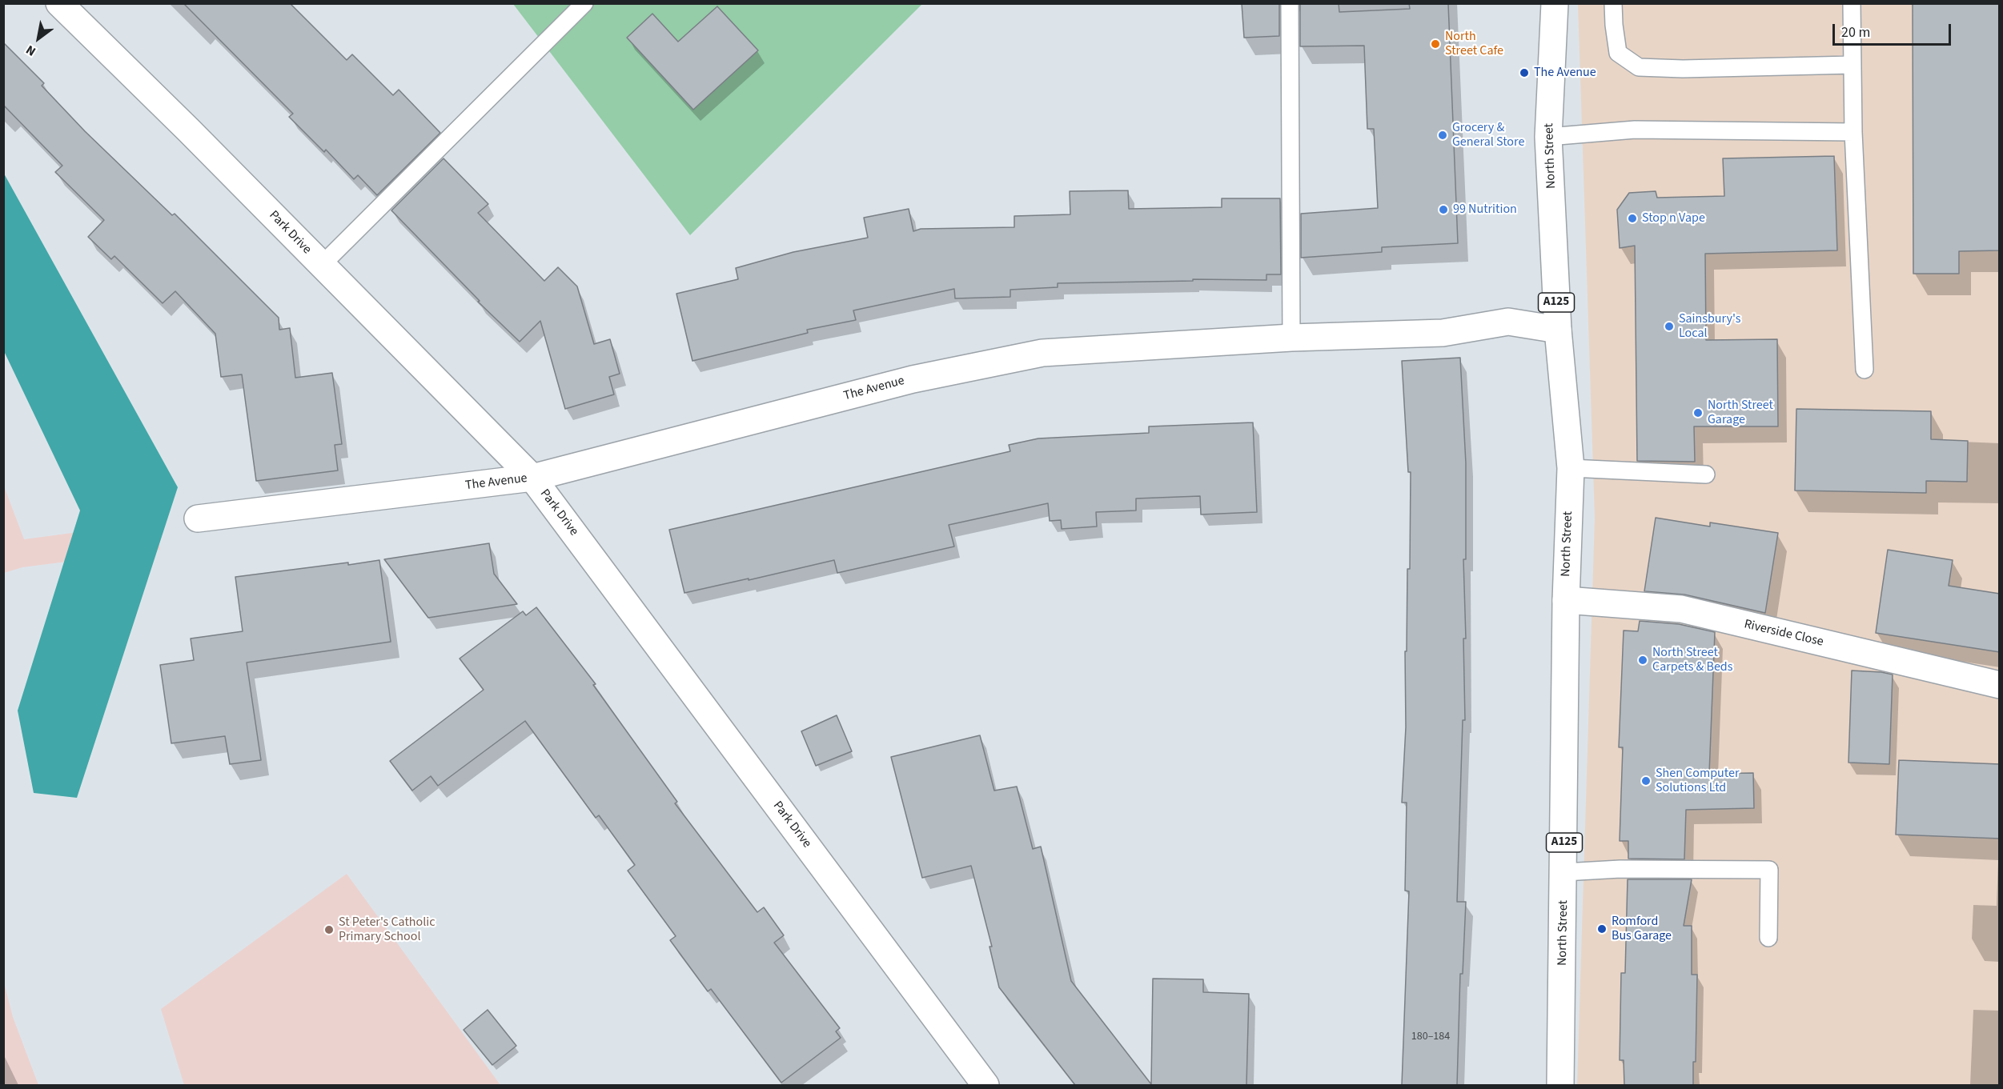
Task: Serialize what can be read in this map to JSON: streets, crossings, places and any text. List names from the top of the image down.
{
  "streets": {
    "street": [
      "North Street",
      "Park Drive",
      "A125",
      "The Avenue",
      "Riverside Close"
    ]
  },
  "crossings": [
    ["North Street", "The Avenue"],
    ["North Street", "Riverside Close"],
    ["Park Drive", "The Avenue"]
  ],
  "places": [
    "North Street Cafe",
    "The Avenue",
    "Grocery & General Store",
    "99 Nutrition",
    "Stop n Vape",
    "Sainsbury's Local",
    "North Street Garage",
    "North Street Carpets & Beds",
    "Shen Computer Solutions Ltd",
    "Romford Bus Garage",
    "St Peter's Catholic Primary School"
  ],
  "house_numbers": ["180–184"],
  "scale_bar": "20 m",
  "north": "bottom left"
}
